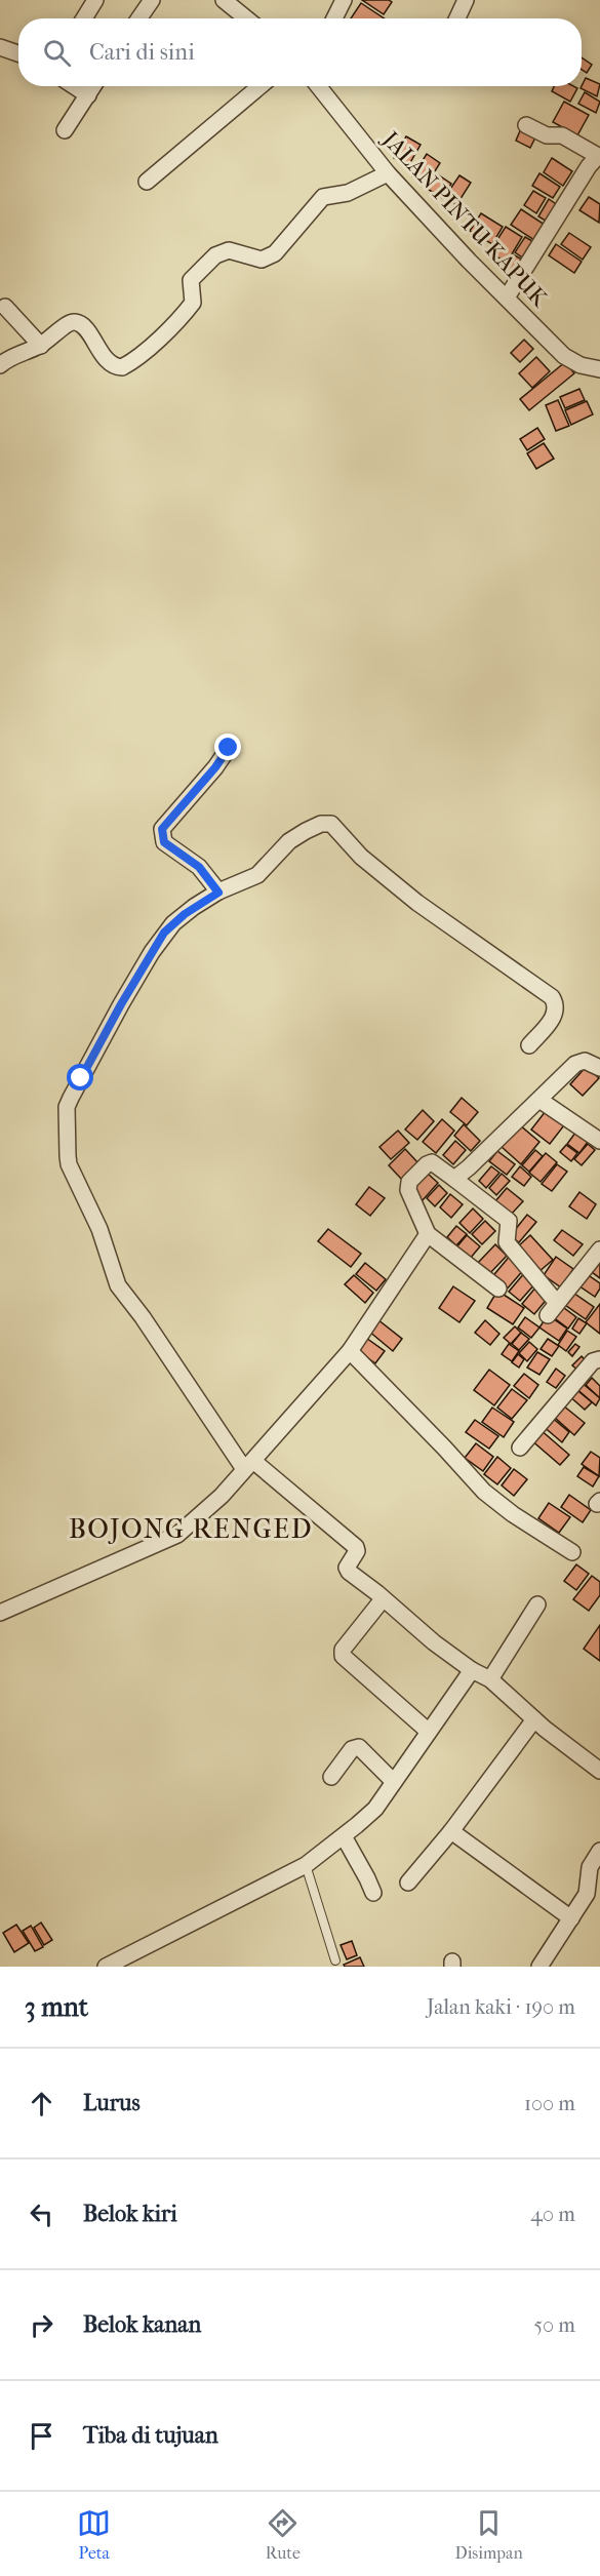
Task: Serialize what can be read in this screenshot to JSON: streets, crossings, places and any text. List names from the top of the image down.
{
  "streets": {
    "street": ["JALAN PINTU KAPUK"]
  },
  "districts": ["BOJONG RENGED"],
  "page": {
    "search": "Cari di sini",
    "heading": ["3 mnt", "Jalan kaki · 190 m"],
    "list": [
      ["Lurus", "100 m"],
      ["Belok kiri", "40 m"],
      ["Belok kanan", "50 m"],
      "Tiba di tujuan"
    ],
    "nav": ["Peta", "Rute", "Disimpan"]
  }
}
